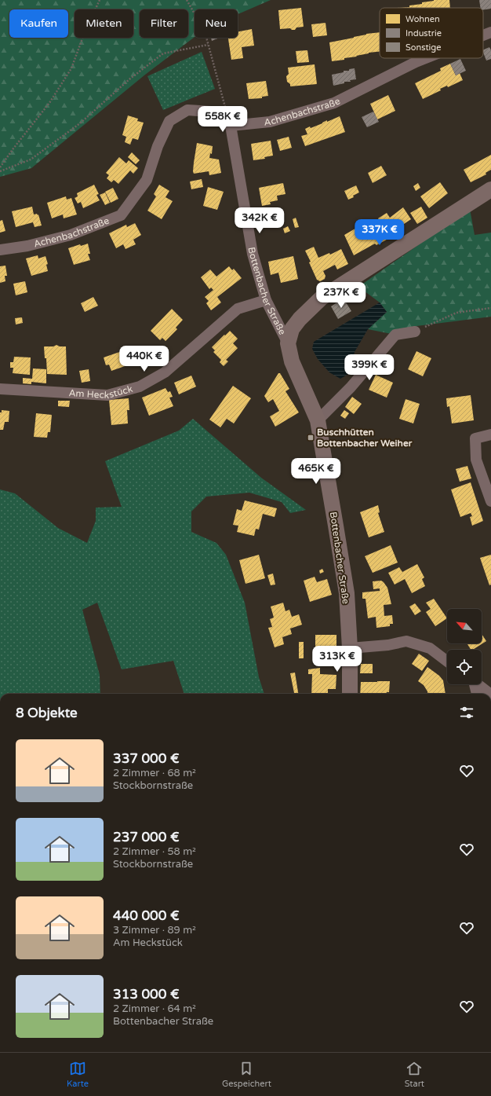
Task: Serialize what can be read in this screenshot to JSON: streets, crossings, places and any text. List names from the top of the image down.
{
  "streets": {
    "street": ["Achenbachstraße", "Bottenbacher Straße", "Am Heckstück"]
  },
  "crossings": [
    ["Achenbachstraße", "Bottenbacher Straße"],
    ["Bottenbacher Straße", "Am Heckstück"]
  ],
  "places": {
    "transit": ["Buschhütten Bottenbacher Weiher"]
  },
  "legend": ["Wohnen", "Industrie", "Sonstige"],
  "north": "top left",
  "page": {
    "chip": [
      "Kaufen",
      "Mieten",
      "Filter",
      "Neu"
    ],
    "price": [
      "558K €",
      "342K €",
      "337K €",
      "237K €",
      "440K €",
      "399K €",
      "465K €",
      "313K €"
    ],
    "heading": "8 Objekte",
    "list": [
      {
        "name": "337 000 €",
        "note": "2 Zimmer · 68 m² · Stockbornstraße"
      },
      {
        "name": "237 000 €",
        "note": "2 Zimmer · 58 m² · Stockbornstraße"
      },
      {
        "name": "440 000 €",
        "note": "3 Zimmer · 89 m² · Am Heckstück"
      },
      {
        "name": "313 000 €",
        "note": "2 Zimmer · 64 m² · Bottenbacher Straße"
      }
    ],
    "tabs": ["Karte", "Gespeichert", "Start"]
  }
}
